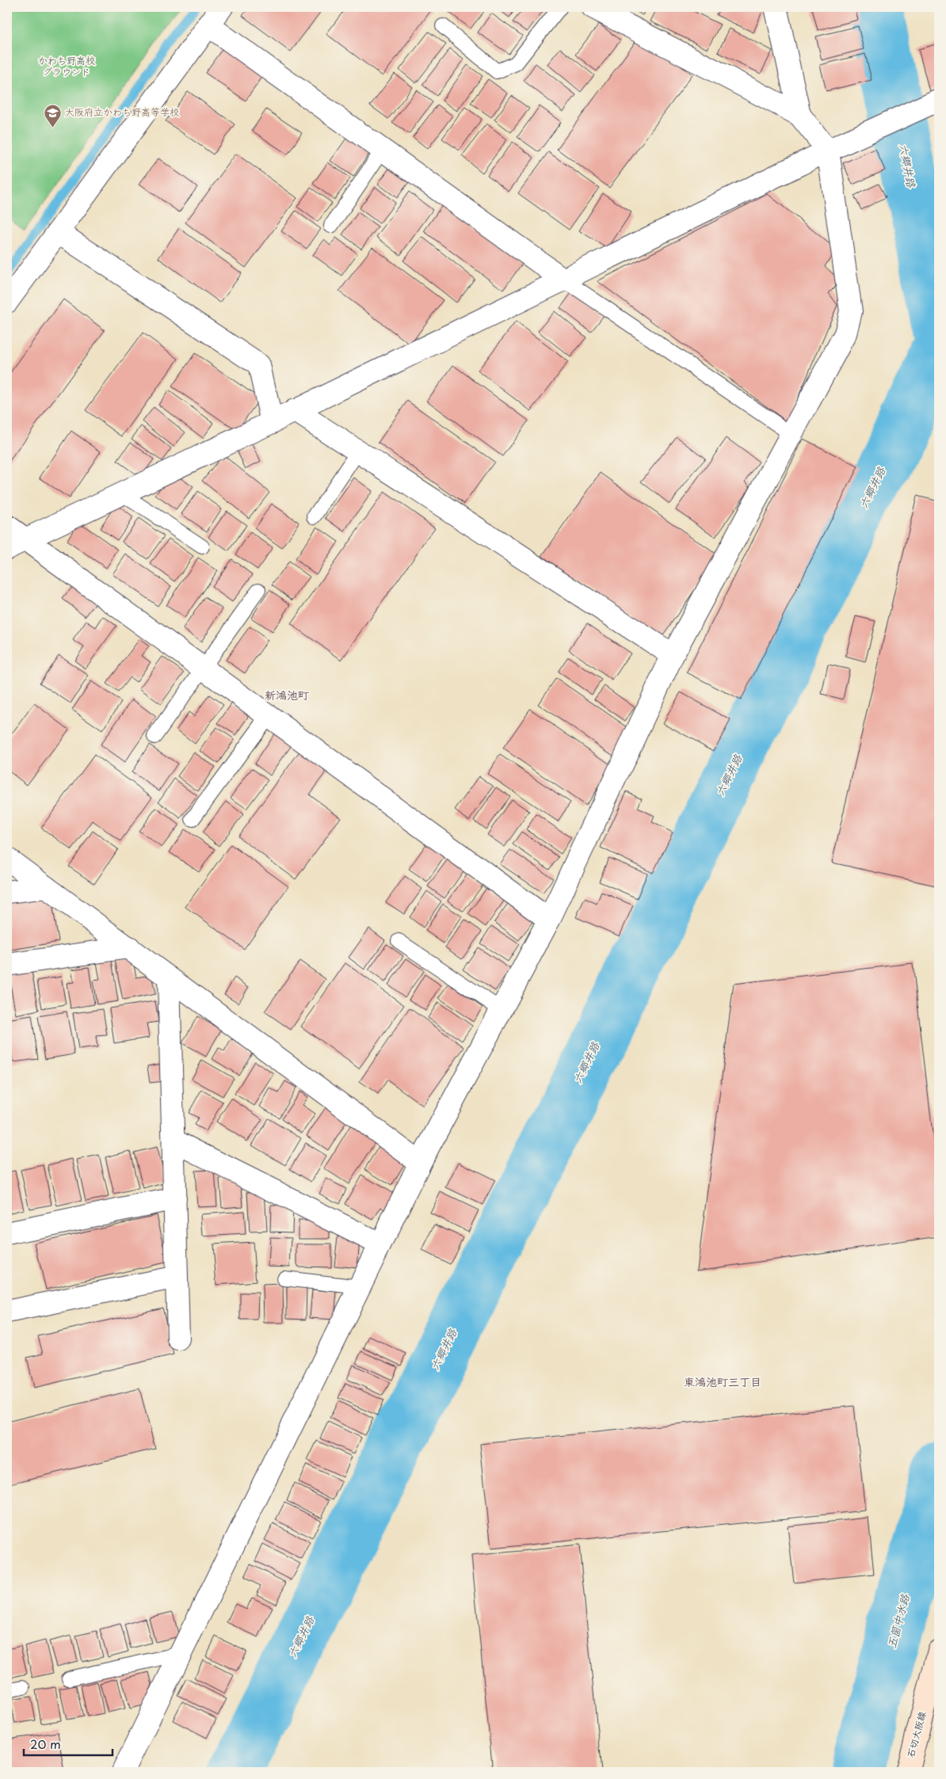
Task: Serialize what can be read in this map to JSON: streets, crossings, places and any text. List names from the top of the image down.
{
  "streets": {
    "main road": ["石切大阪線"]
  },
  "districts": ["新鴻池町", "東鴻池町三丁目"],
  "water": ["六郷井路", "五箇中水路"],
  "parks": ["かわち野高校 グラウンド"],
  "places": {
    "school or university": ["大阪府立かわち野高等学校"]
  },
  "scale_bar": "20 m"
}
